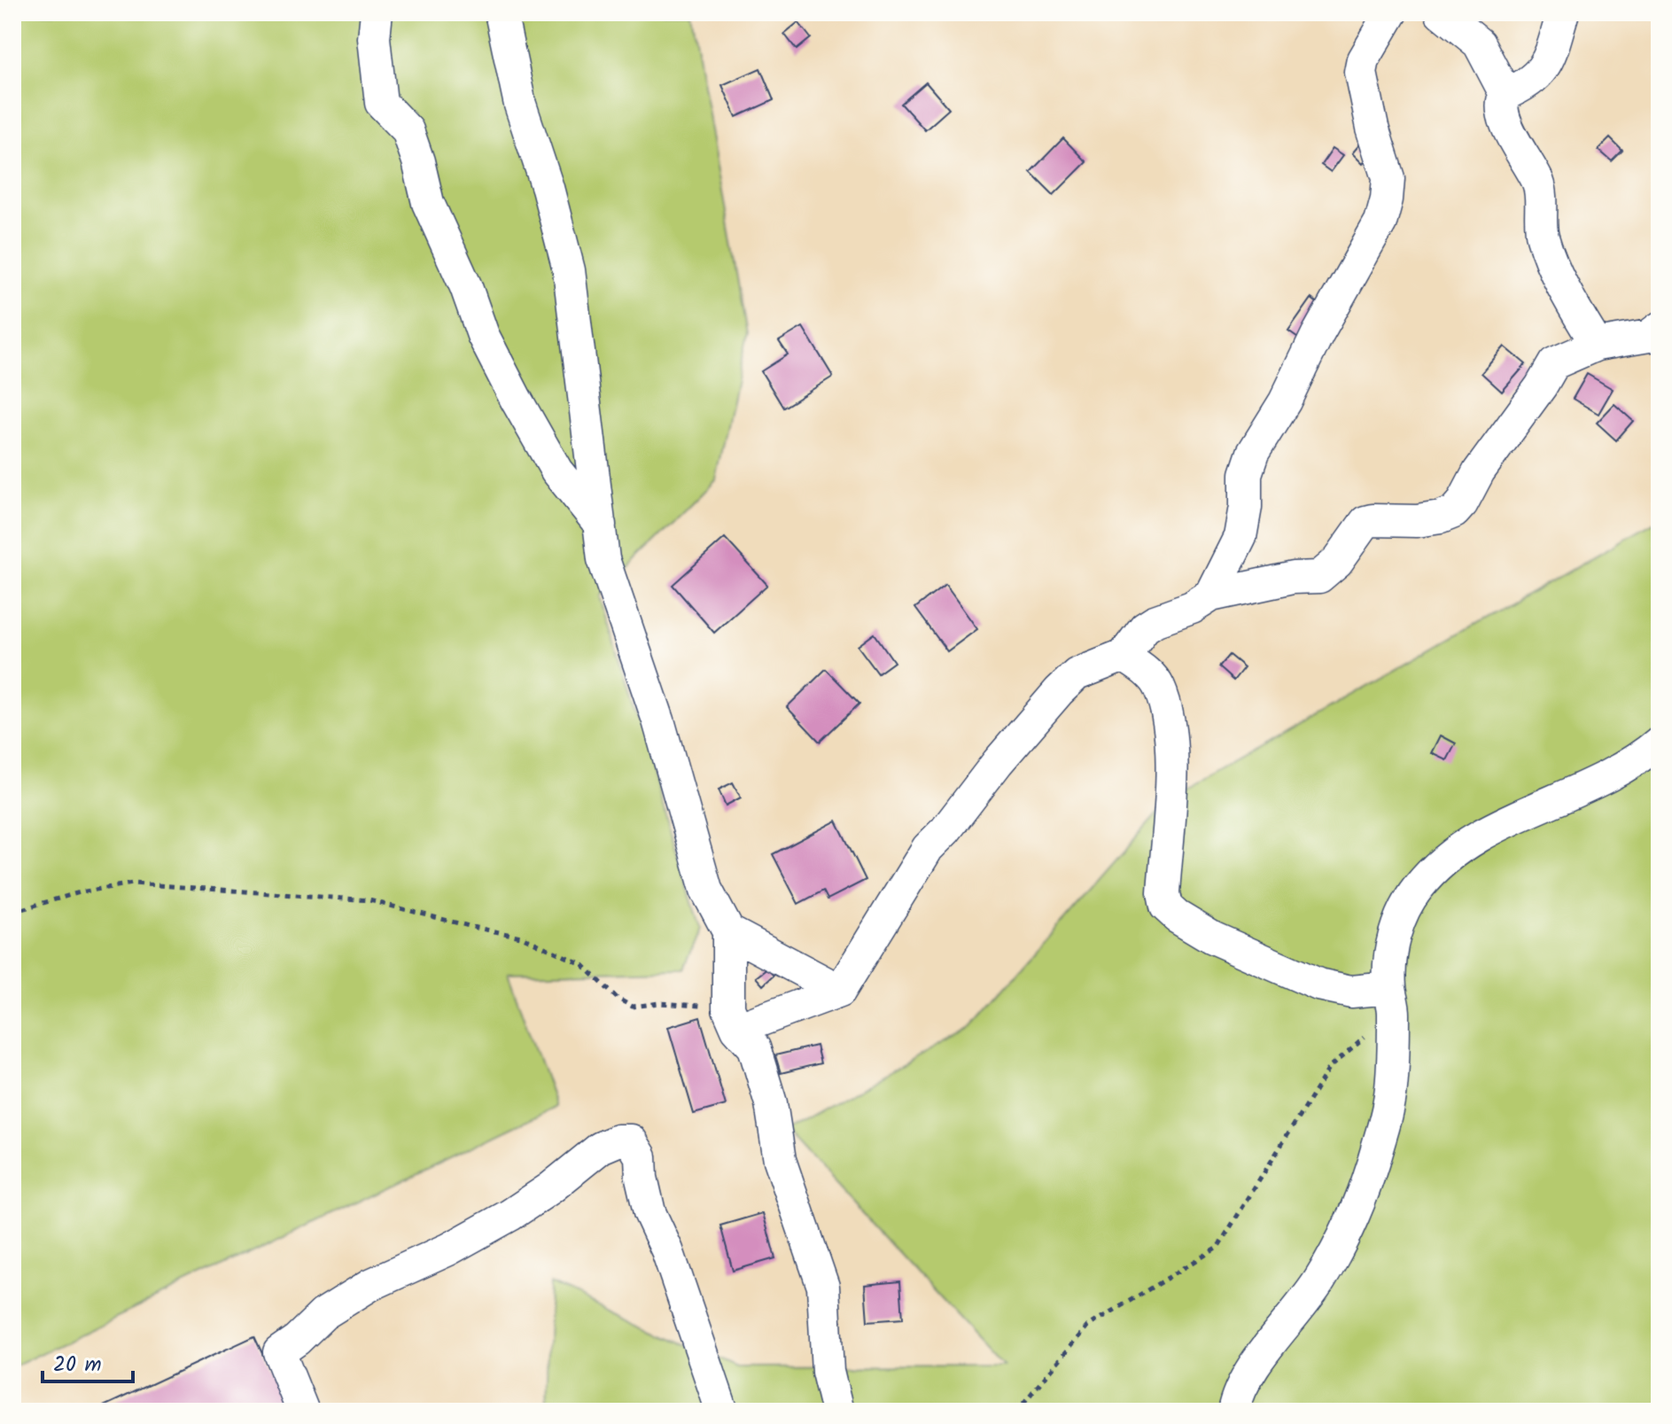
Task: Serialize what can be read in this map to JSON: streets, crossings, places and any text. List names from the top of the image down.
{
  "scale_bar": "20 m"
}
